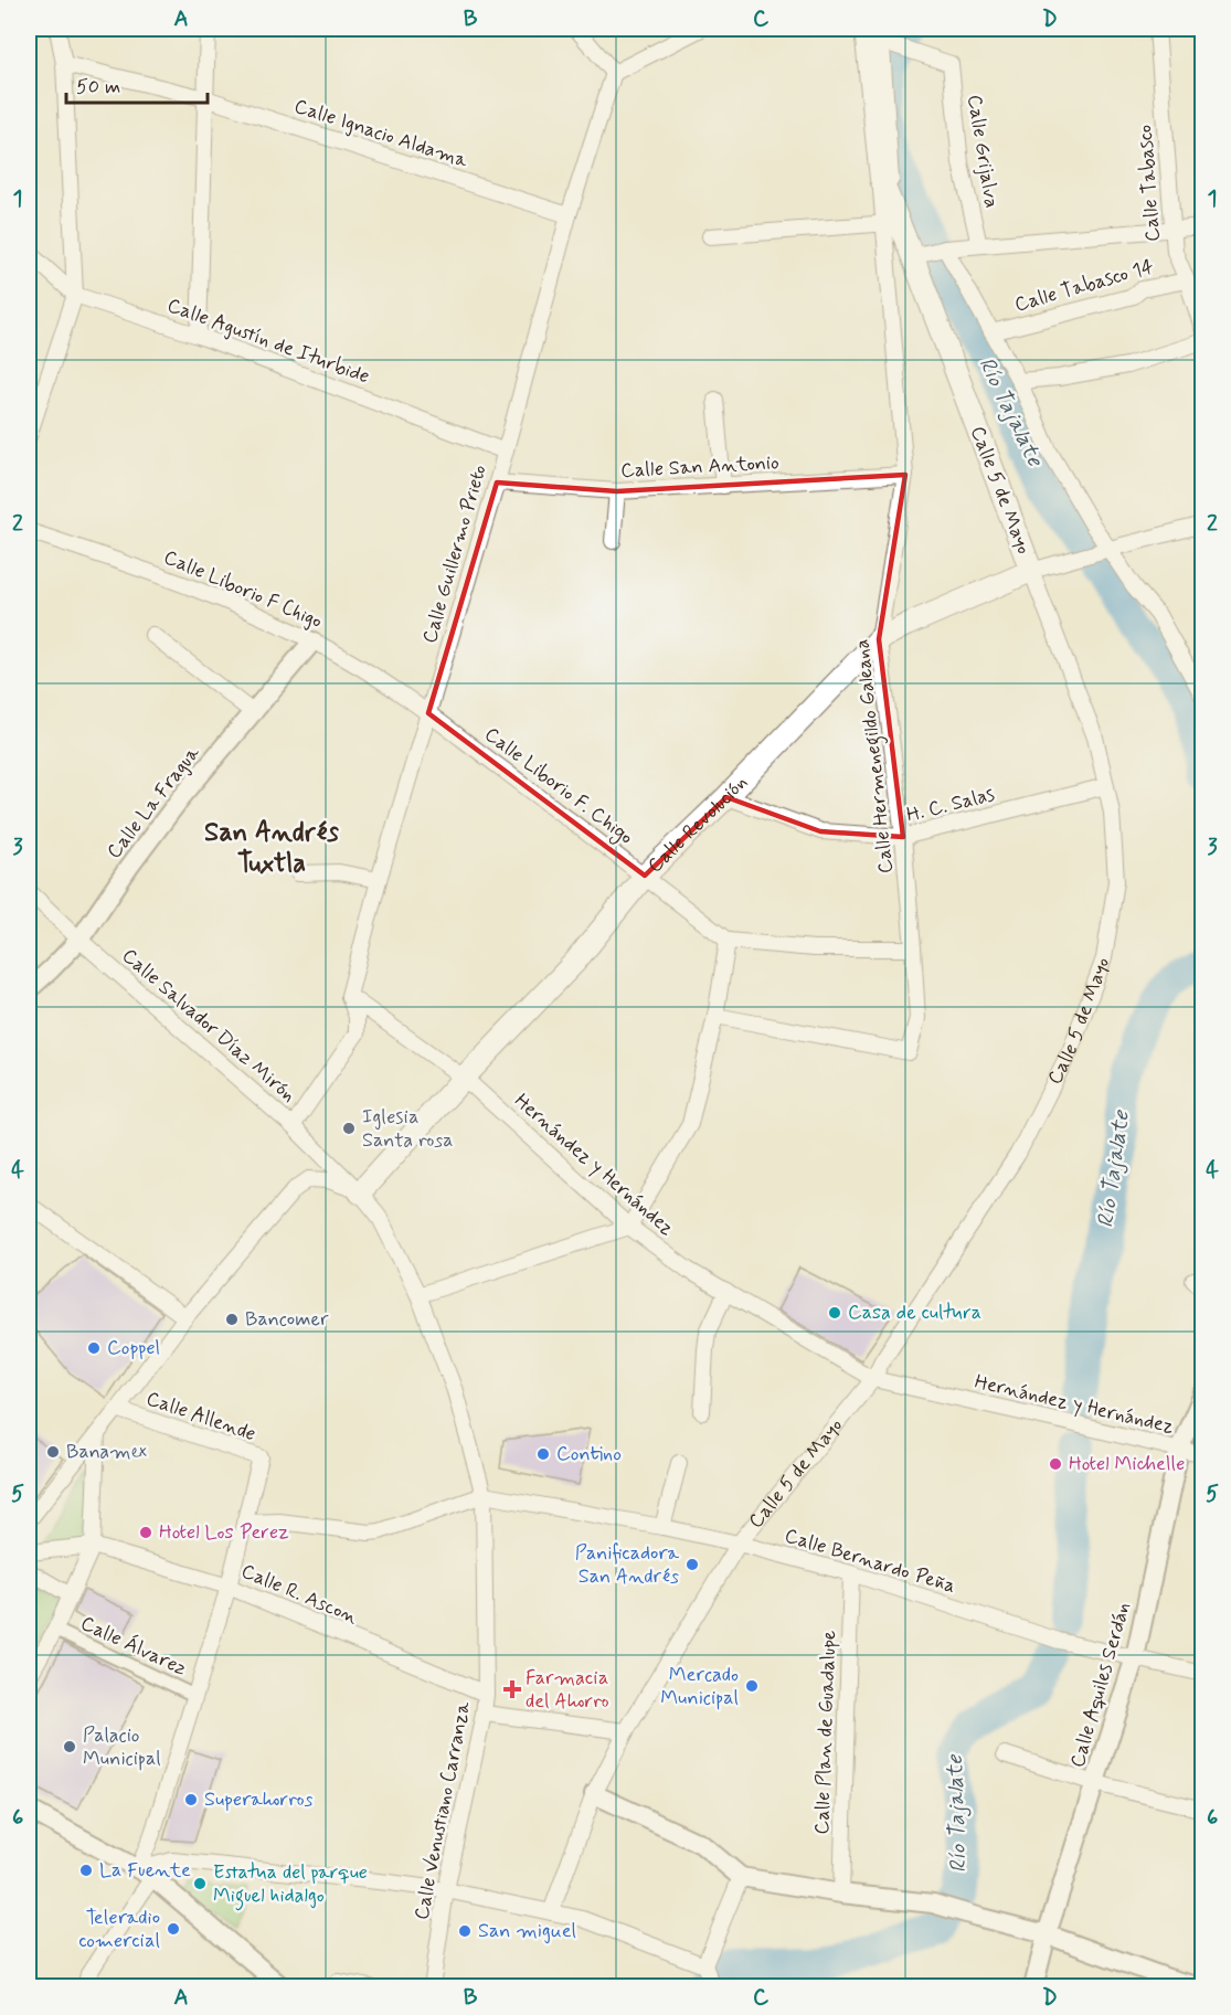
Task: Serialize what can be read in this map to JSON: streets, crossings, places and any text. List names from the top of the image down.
{
  "streets": {
    "main road": ["Calle 5 de Mayo", "Calle Revolución"],
    "street": [
      "Calle Ignacio Aldama",
      "Calle Grijalva",
      "Calle Tabasco",
      "Calle Tabasco 14",
      "Calle Agustín de Iturbide",
      "Calle San Antonio",
      "Calle Guillermo Prieto",
      "Calle Liborio F Chigo",
      "Calle Hermenegildo Galeana",
      "Calle Liborio F. Chigo",
      "Calle La Fragua",
      "H. C. Salas",
      "Calle Salvador Díaz Mirón",
      "Hernández y Hernández",
      "Calle Allende",
      "Calle Bernardo Peña",
      "Calle R. Ascon",
      "Calle Álvarez",
      "Calle Aquiles Serdán",
      "Calle Plan de Guadalupe",
      "Calle Venustiano Carranza"
    ]
  },
  "crossings": [
    ["Calle Ignacio Aldama", "Calle Guillermo Prieto"],
    ["Calle Grijalva", "Calle 5 de Mayo"],
    ["Calle Tabasco", "Calle Tabasco 14"],
    ["Calle Agustín de Iturbide", "Calle Guillermo Prieto"],
    ["Calle San Antonio", "Calle Guillermo Prieto"],
    ["Calle San Antonio", "Calle Hermenegildo Galeana"],
    ["Calle 5 de Mayo", "Calle Hermenegildo Galeana"],
    ["Calle 5 de Mayo", "H. C. Salas"],
    ["Calle 5 de Mayo", "Calle Revolución"],
    ["Calle 5 de Mayo", "Hernández y Hernández"],
    ["Calle 5 de Mayo", "Calle Bernardo Peña"],
    ["Calle Guillermo Prieto", "Calle Liborio F Chigo"],
    ["Calle Guillermo Prieto", "Calle Liborio F. Chigo"],
    ["Calle Guillermo Prieto", "Calle Salvador Díaz Mirón"],
    ["Calle Guillermo Prieto", "Hernández y Hernández"],
    ["Calle Liborio F Chigo", "Calle Liborio F. Chigo"],
    ["Calle Liborio F Chigo", "Calle La Fragua"],
    ["Calle Hermenegildo Galeana", "H. C. Salas"],
    ["Calle Hermenegildo Galeana", "Calle Revolución"],
    ["Calle Liborio F. Chigo", "Calle Revolución"],
    ["Calle La Fragua", "Calle Salvador Díaz Mirón"],
    ["H. C. Salas", "Calle Revolución"],
    ["Calle Revolución", "Calle Salvador Díaz Mirón"],
    ["Calle Revolución", "Hernández y Hernández"],
    ["Calle Revolución", "Calle Venustiano Carranza"],
    ["Calle Salvador Díaz Mirón", "Calle Venustiano Carranza"],
    ["Hernández y Hernández", "Calle Aquiles Serdán"],
    ["Calle Allende", "Calle R. Ascon"],
    ["Calle Allende", "Calle Álvarez"],
    ["Calle Bernardo Peña", "Calle Aquiles Serdán"],
    ["Calle Bernardo Peña", "Calle Plan de Guadalupe"],
    ["Calle Bernardo Peña", "Calle Venustiano Carranza"],
    ["Calle R. Ascon", "Calle Venustiano Carranza"]
  ],
  "districts": ["San Andrés Tuxtla"],
  "water": ["Río Tajalate"],
  "places": {
    "other": [
      "Iglesia Santa rosa",
      "Casa de cultura",
      "Bancomer",
      "Coppel",
      "Banamex",
      "Contino",
      "Hotel Michelle",
      "Hotel Los Perez",
      "Panificadora San Andrés",
      "Mercado Municipal",
      "Palacio Municipal",
      "Superahorros",
      "La Fuente",
      "Estatua del parque Miguel hidalgo",
      "Teleradio comercial",
      "San miguel"
    ],
    "health": ["Farmacia del Ahorro"]
  },
  "scale_bar": "50 m",
  "grid": {
    "columns": [
      "A",
      "B",
      "C",
      "D"
    ],
    "rows": [
      "1",
      "2",
      "3",
      "4",
      "5",
      "6"
    ]
  }
}
